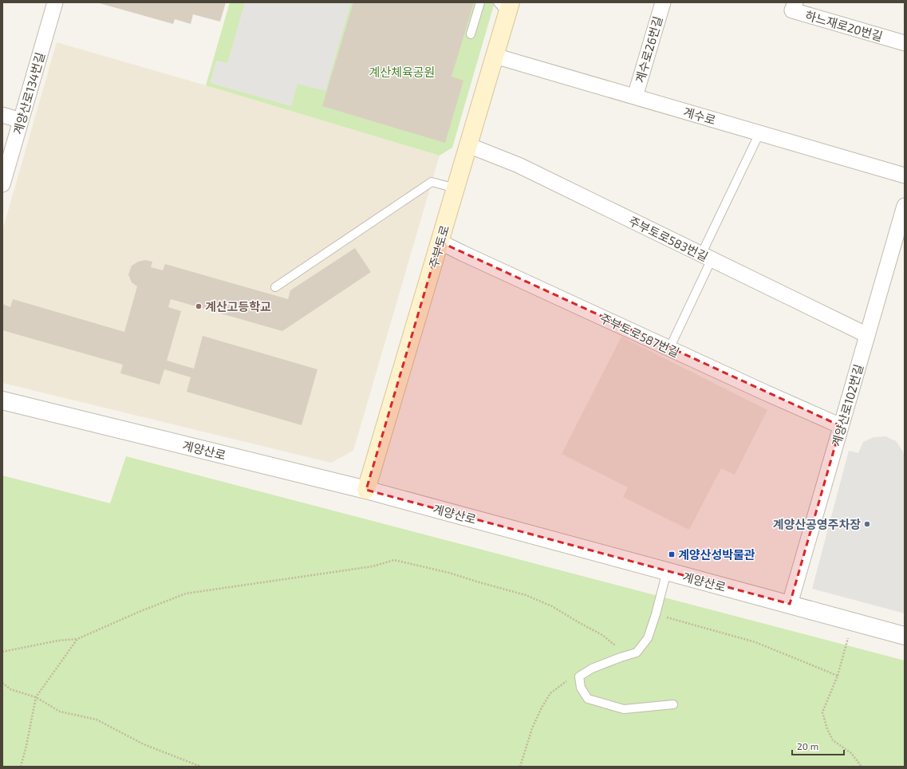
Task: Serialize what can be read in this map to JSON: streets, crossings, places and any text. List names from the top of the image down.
{
  "streets": {
    "main road": ["주부토로"],
    "street": [
      "하느재로20번길",
      "계수로26번길",
      "계양산로134번길",
      "계수로",
      "주부토로583번길",
      "주부토로587번길",
      "계양산로102번길",
      "계양산로"
    ]
  },
  "crossings": [
    ["계수로26번길", "계수로"],
    ["계수로", "주부토로"],
    ["주부토로583번길", "주부토로"],
    ["주부토로583번길", "계양산로102번길"],
    ["주부토로", "주부토로587번길"],
    ["주부토로", "계양산로"],
    ["주부토로587번길", "계양산로102번길"],
    ["계양산로102번길", "계양산로"]
  ],
  "parks": ["계산체육공원"],
  "places": {
    "other": ["계산고등학교", "계양산공영주차장"],
    "transit": ["계양산성박물관"]
  },
  "scale_bar": "20 m"
}
